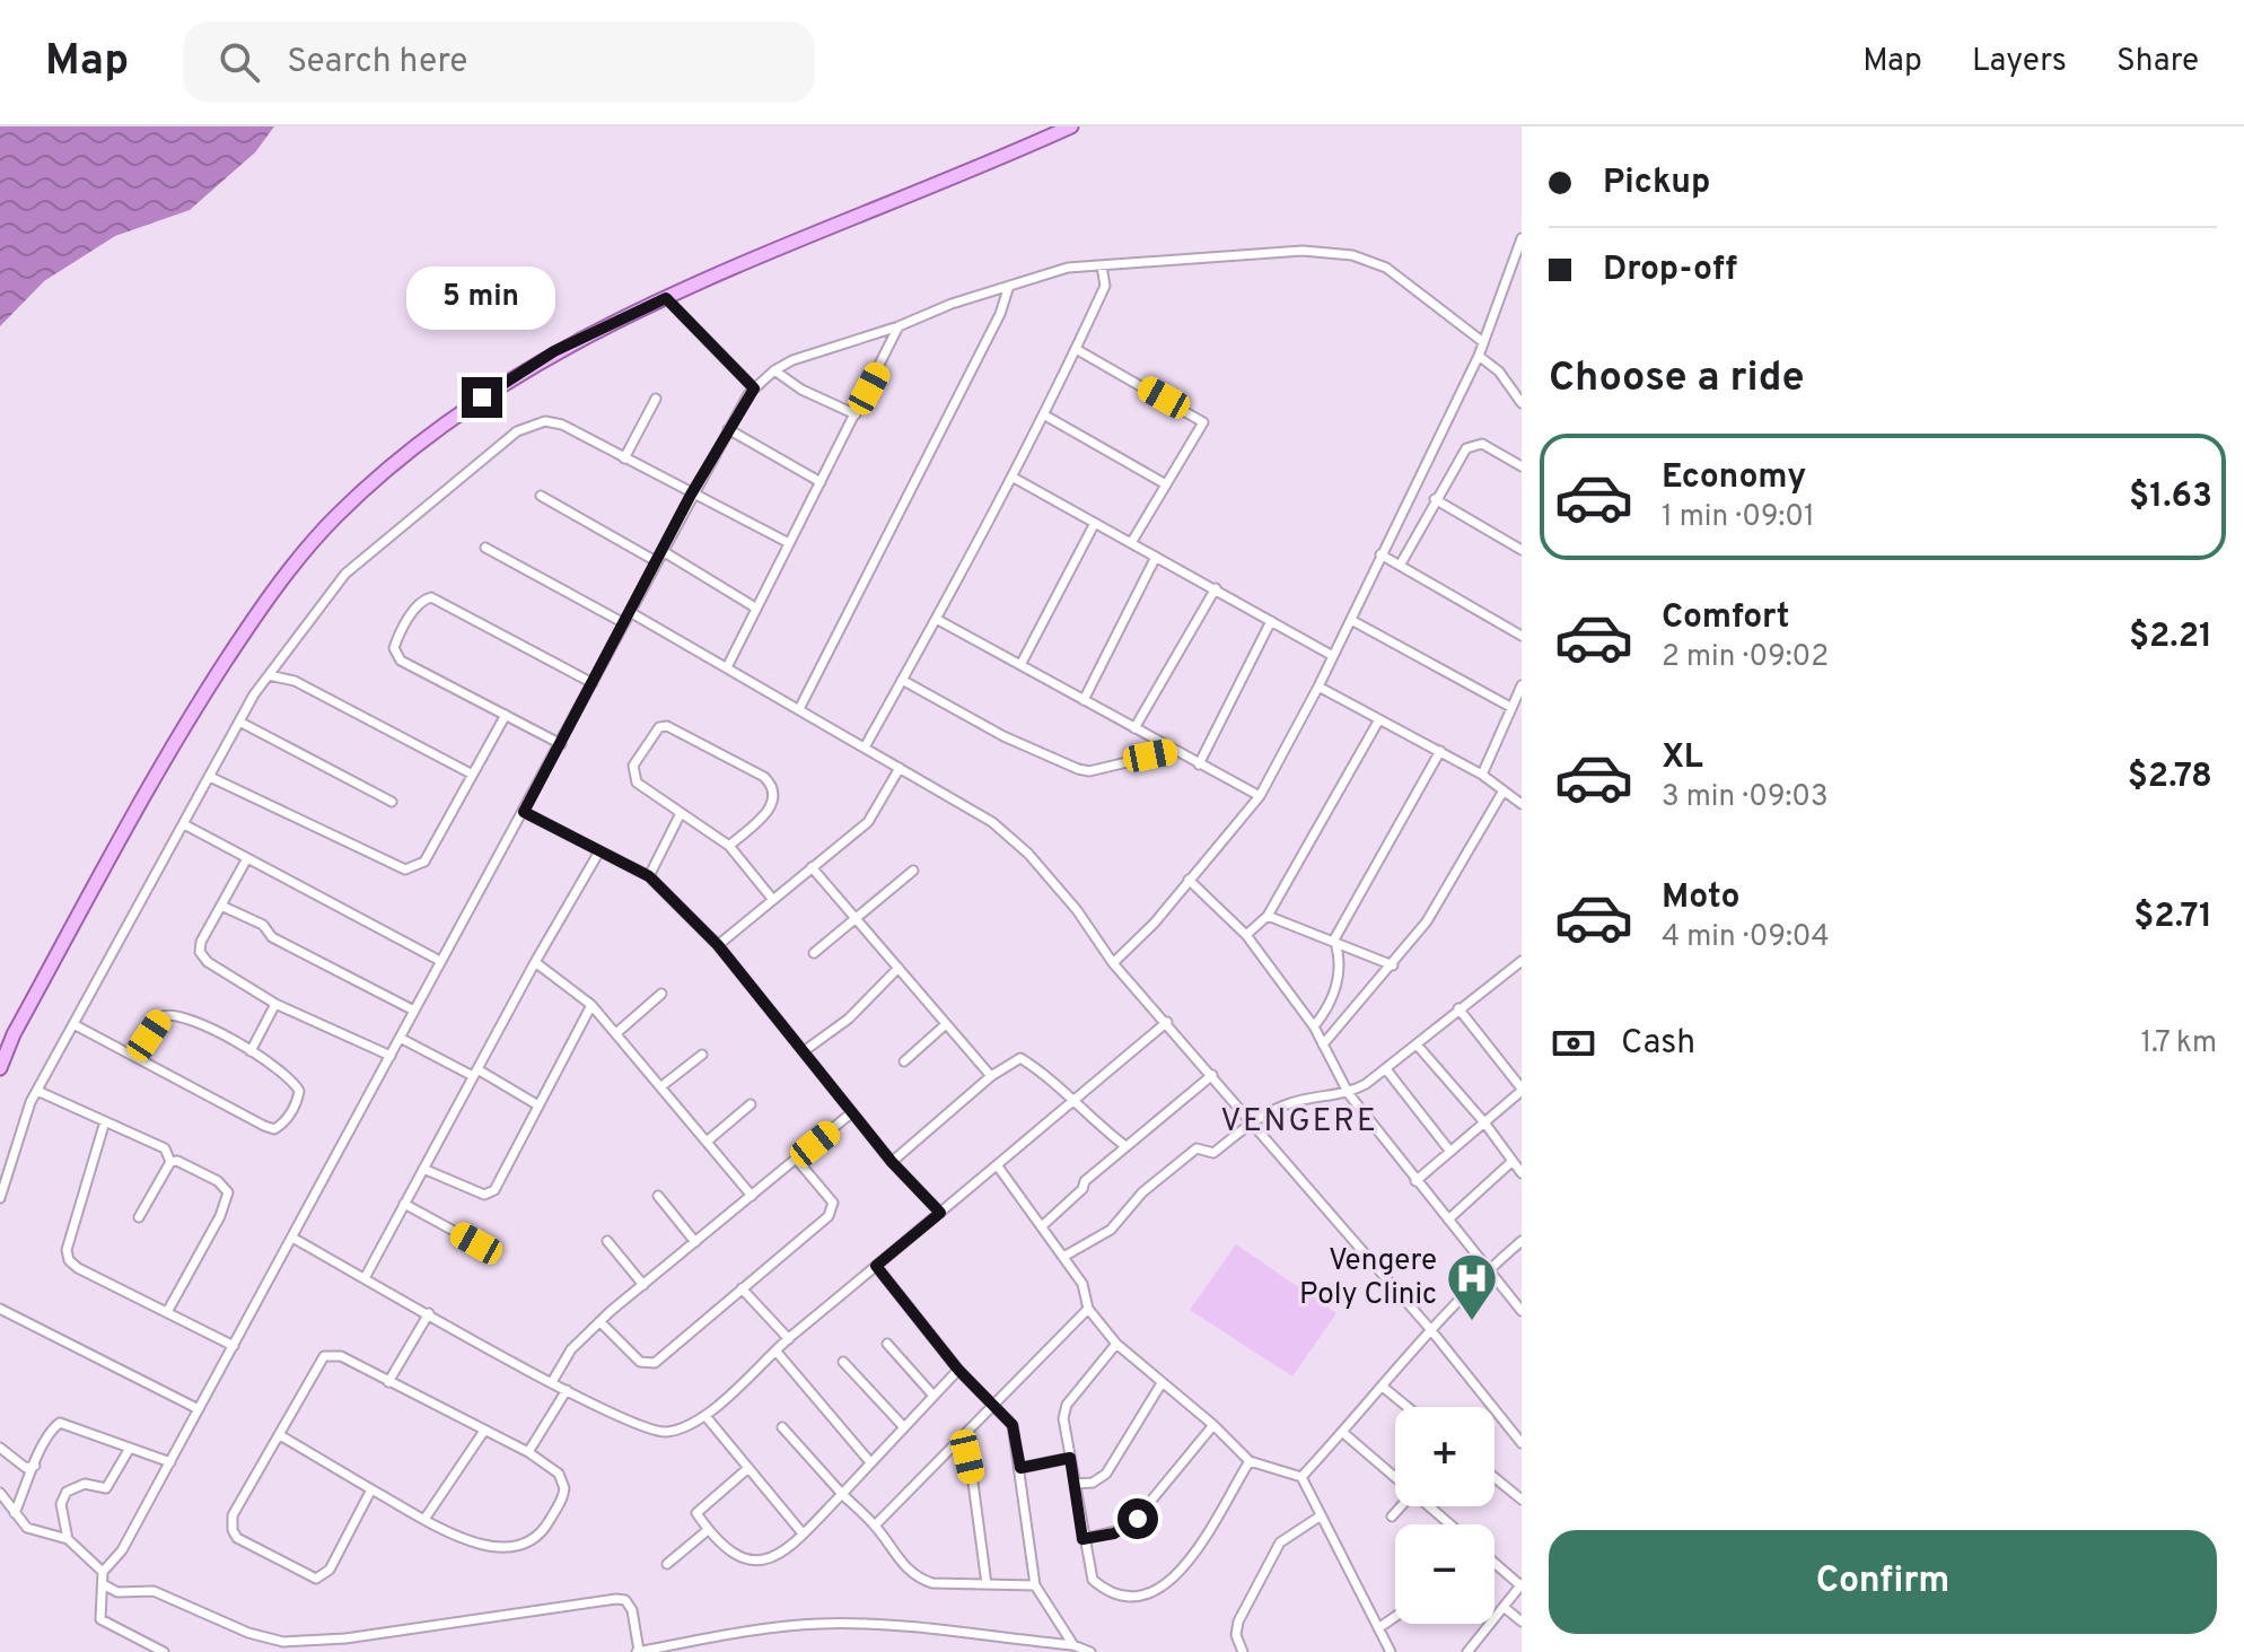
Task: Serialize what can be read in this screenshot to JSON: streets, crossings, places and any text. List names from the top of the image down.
{
  "districts": ["VENGERE"],
  "places": {
    "hospital": ["Vengere Poly Clinic"]
  },
  "page": {
    "header": "Map",
    "search": "Search here",
    "nav": ["Map", "Layers", "Share"],
    "banner": ["Pickup", "Drop-off"],
    "bubble": "5 min",
    "heading": "Choose a ride",
    "list": [
      {
        "name": "Economy",
        "note": "1 min · 09:01",
        "value": "$1.63"
      },
      {
        "name": "Comfort",
        "note": "2 min · 09:02",
        "value": "$2.21"
      },
      {
        "name": "XL",
        "note": "3 min · 09:03",
        "value": "$2.78"
      },
      {
        "name": "Moto",
        "note": "4 min · 09:04",
        "value": "$2.71"
      }
    ],
    "pay": ["Cash", "1.7 km"],
    "map_buttons": ["+", "−"],
    "buttons": "Confirm"
  }
}
